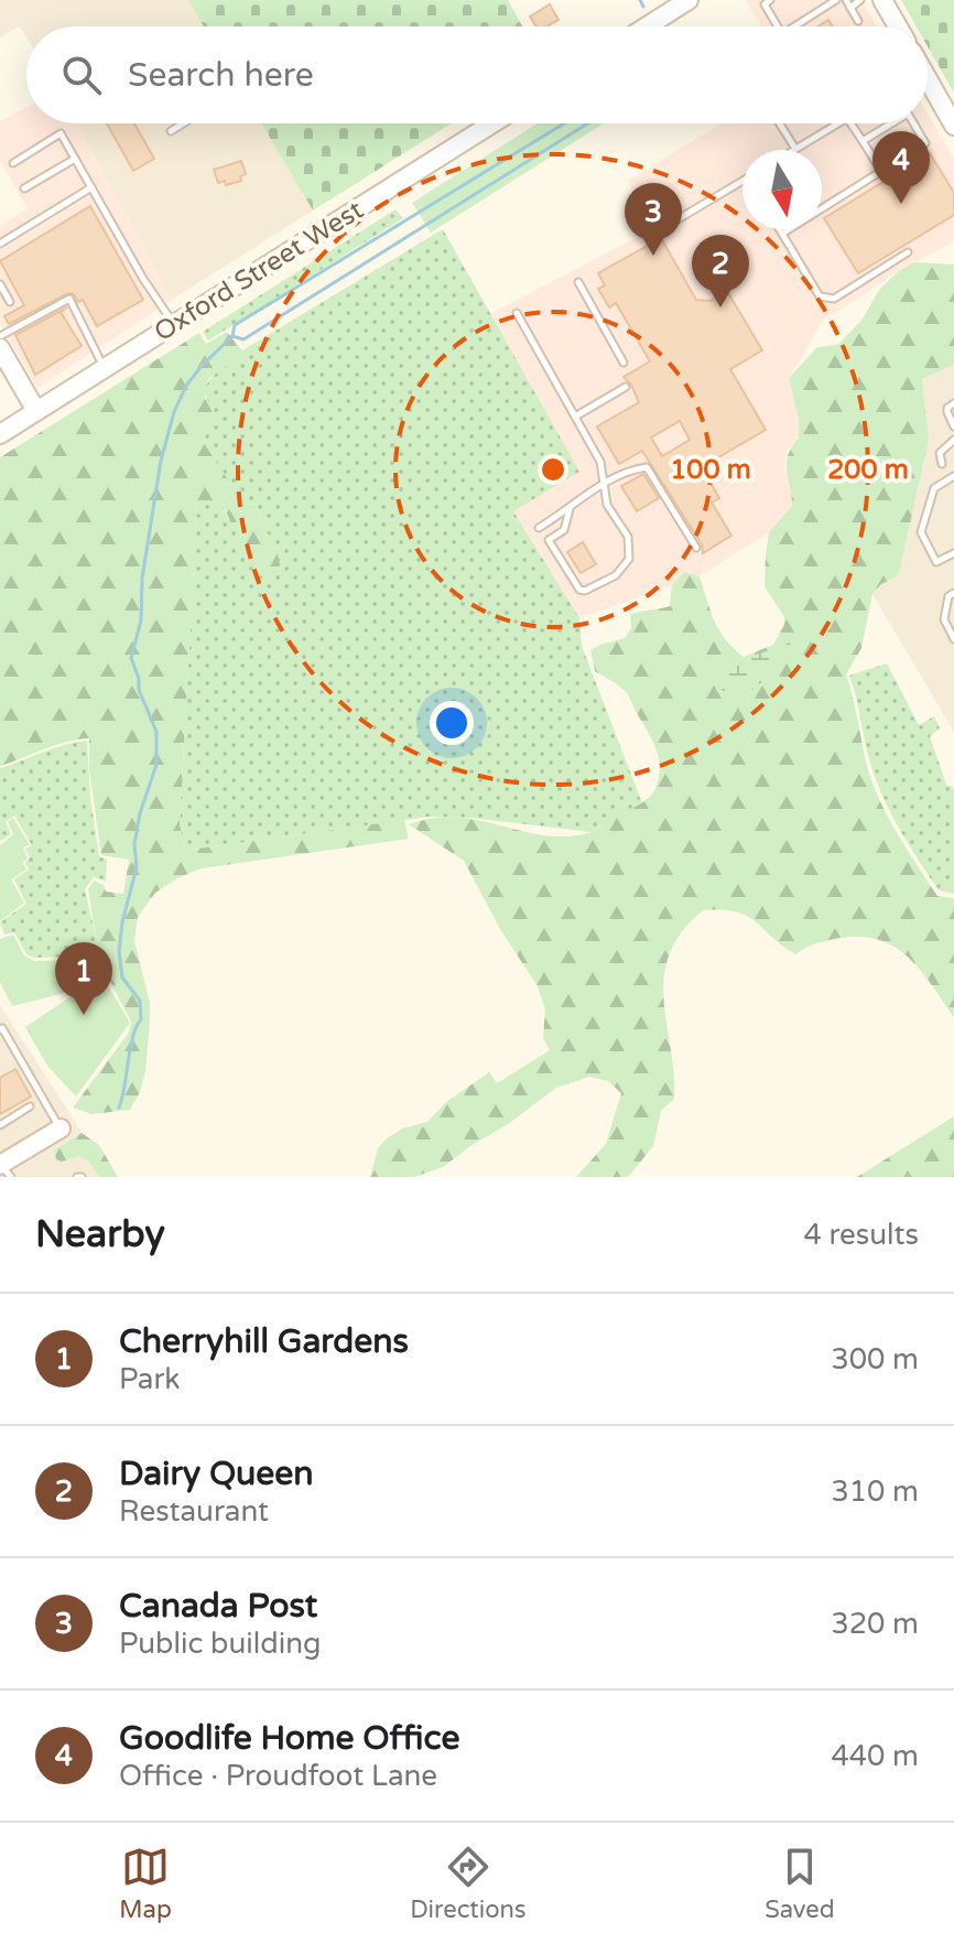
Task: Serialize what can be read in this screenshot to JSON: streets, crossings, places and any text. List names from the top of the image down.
{
  "streets": {
    "main road": ["Oxford Street West"]
  },
  "north": "bottom",
  "page": {
    "search": "Search here",
    "pins": [
      "4",
      "3",
      "2",
      "1"
    ],
    "heading": ["Nearby", "4 results"],
    "list": [
      {
        "mark": "1",
        "name": "Cherryhill Gardens",
        "note": "Park",
        "value": "300 m"
      },
      {
        "mark": "2",
        "name": "Dairy Queen",
        "note": "Restaurant",
        "value": "310 m"
      },
      {
        "mark": "3",
        "name": "Canada Post",
        "note": "Public building",
        "value": "320 m"
      },
      {
        "mark": "4",
        "name": "Goodlife Home Office",
        "note": "Office · Proudfoot Lane",
        "value": "440 m"
      }
    ],
    "nav": ["Map", "Directions", "Saved"]
  },
  "rings": ["100 m", "200 m"]
}
